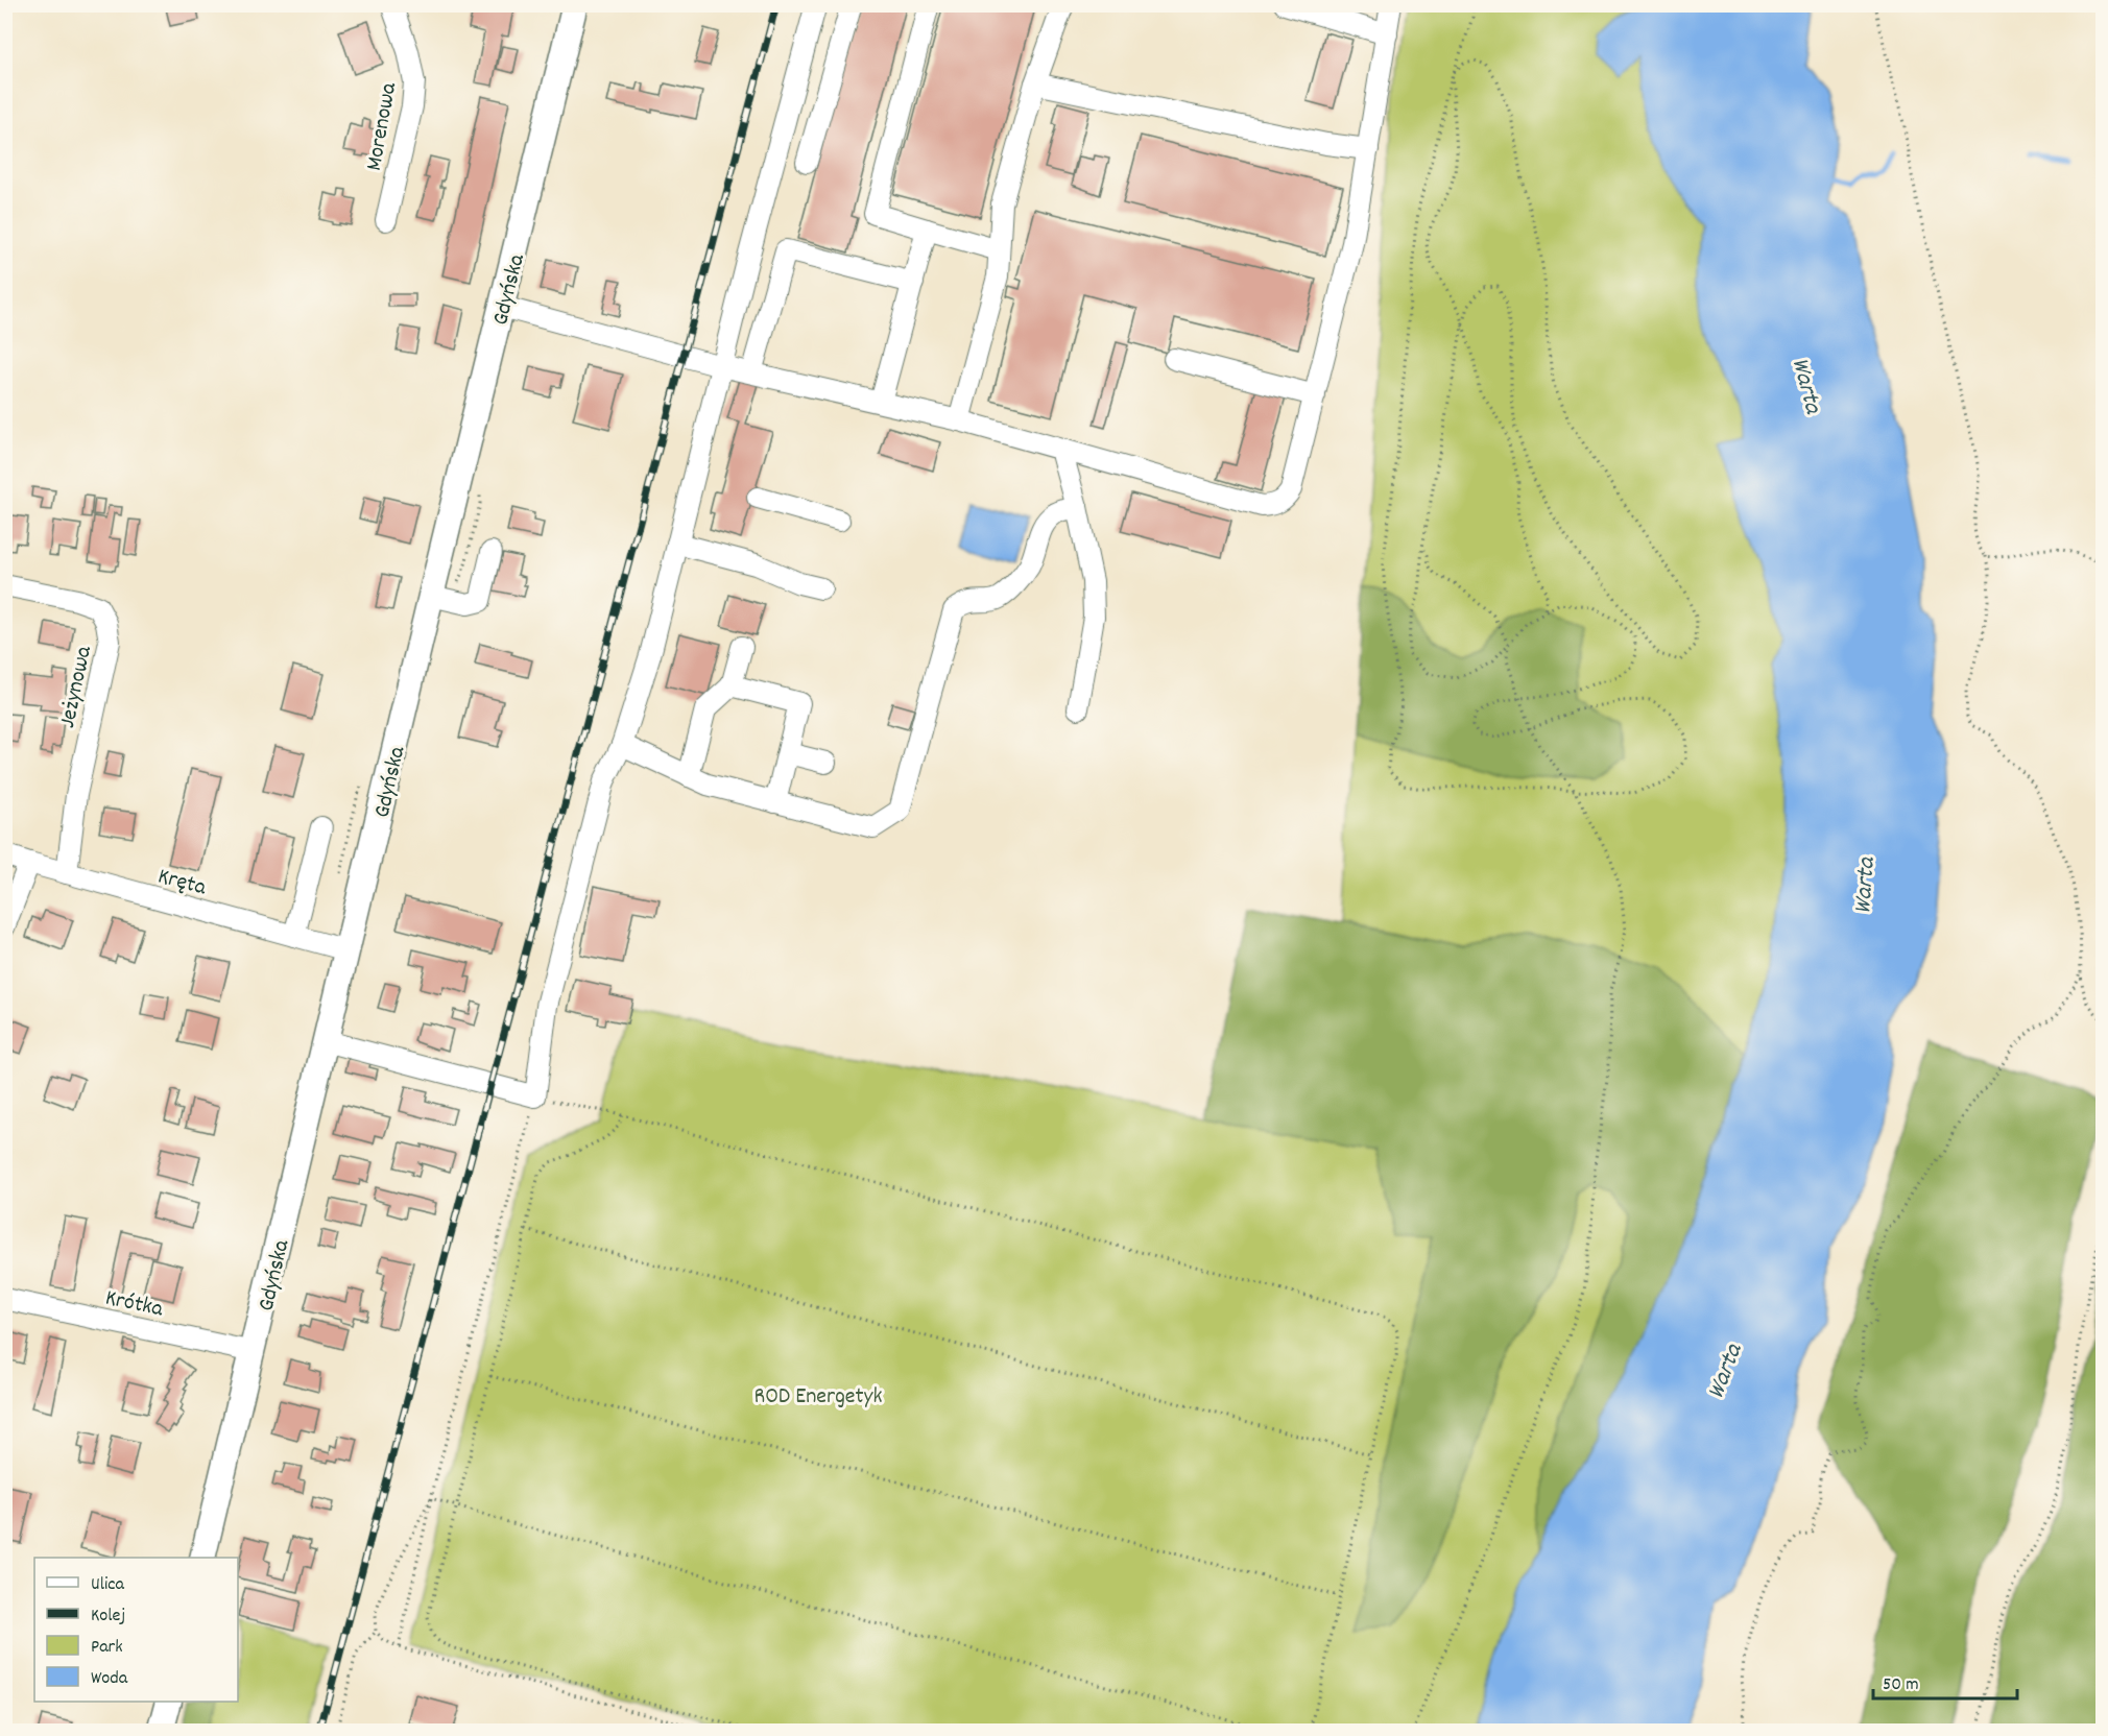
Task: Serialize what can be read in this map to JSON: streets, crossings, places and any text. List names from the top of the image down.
{
  "streets": {
    "main road": ["Gdyńska"],
    "street": [
      "Morenowa",
      "Jeżynowa",
      "Kręta",
      "Krótka"
    ]
  },
  "crossings": [
    ["Gdyńska", "Kręta"],
    ["Gdyńska", "Krótka"],
    ["Jeżynowa", "Kręta"]
  ],
  "water": ["Warta"],
  "parks": ["ROD Energetyk"],
  "legend": [
    "Ulica",
    "Kolej",
    "Park",
    "Woda"
  ],
  "scale_bar": "50 m"
}
